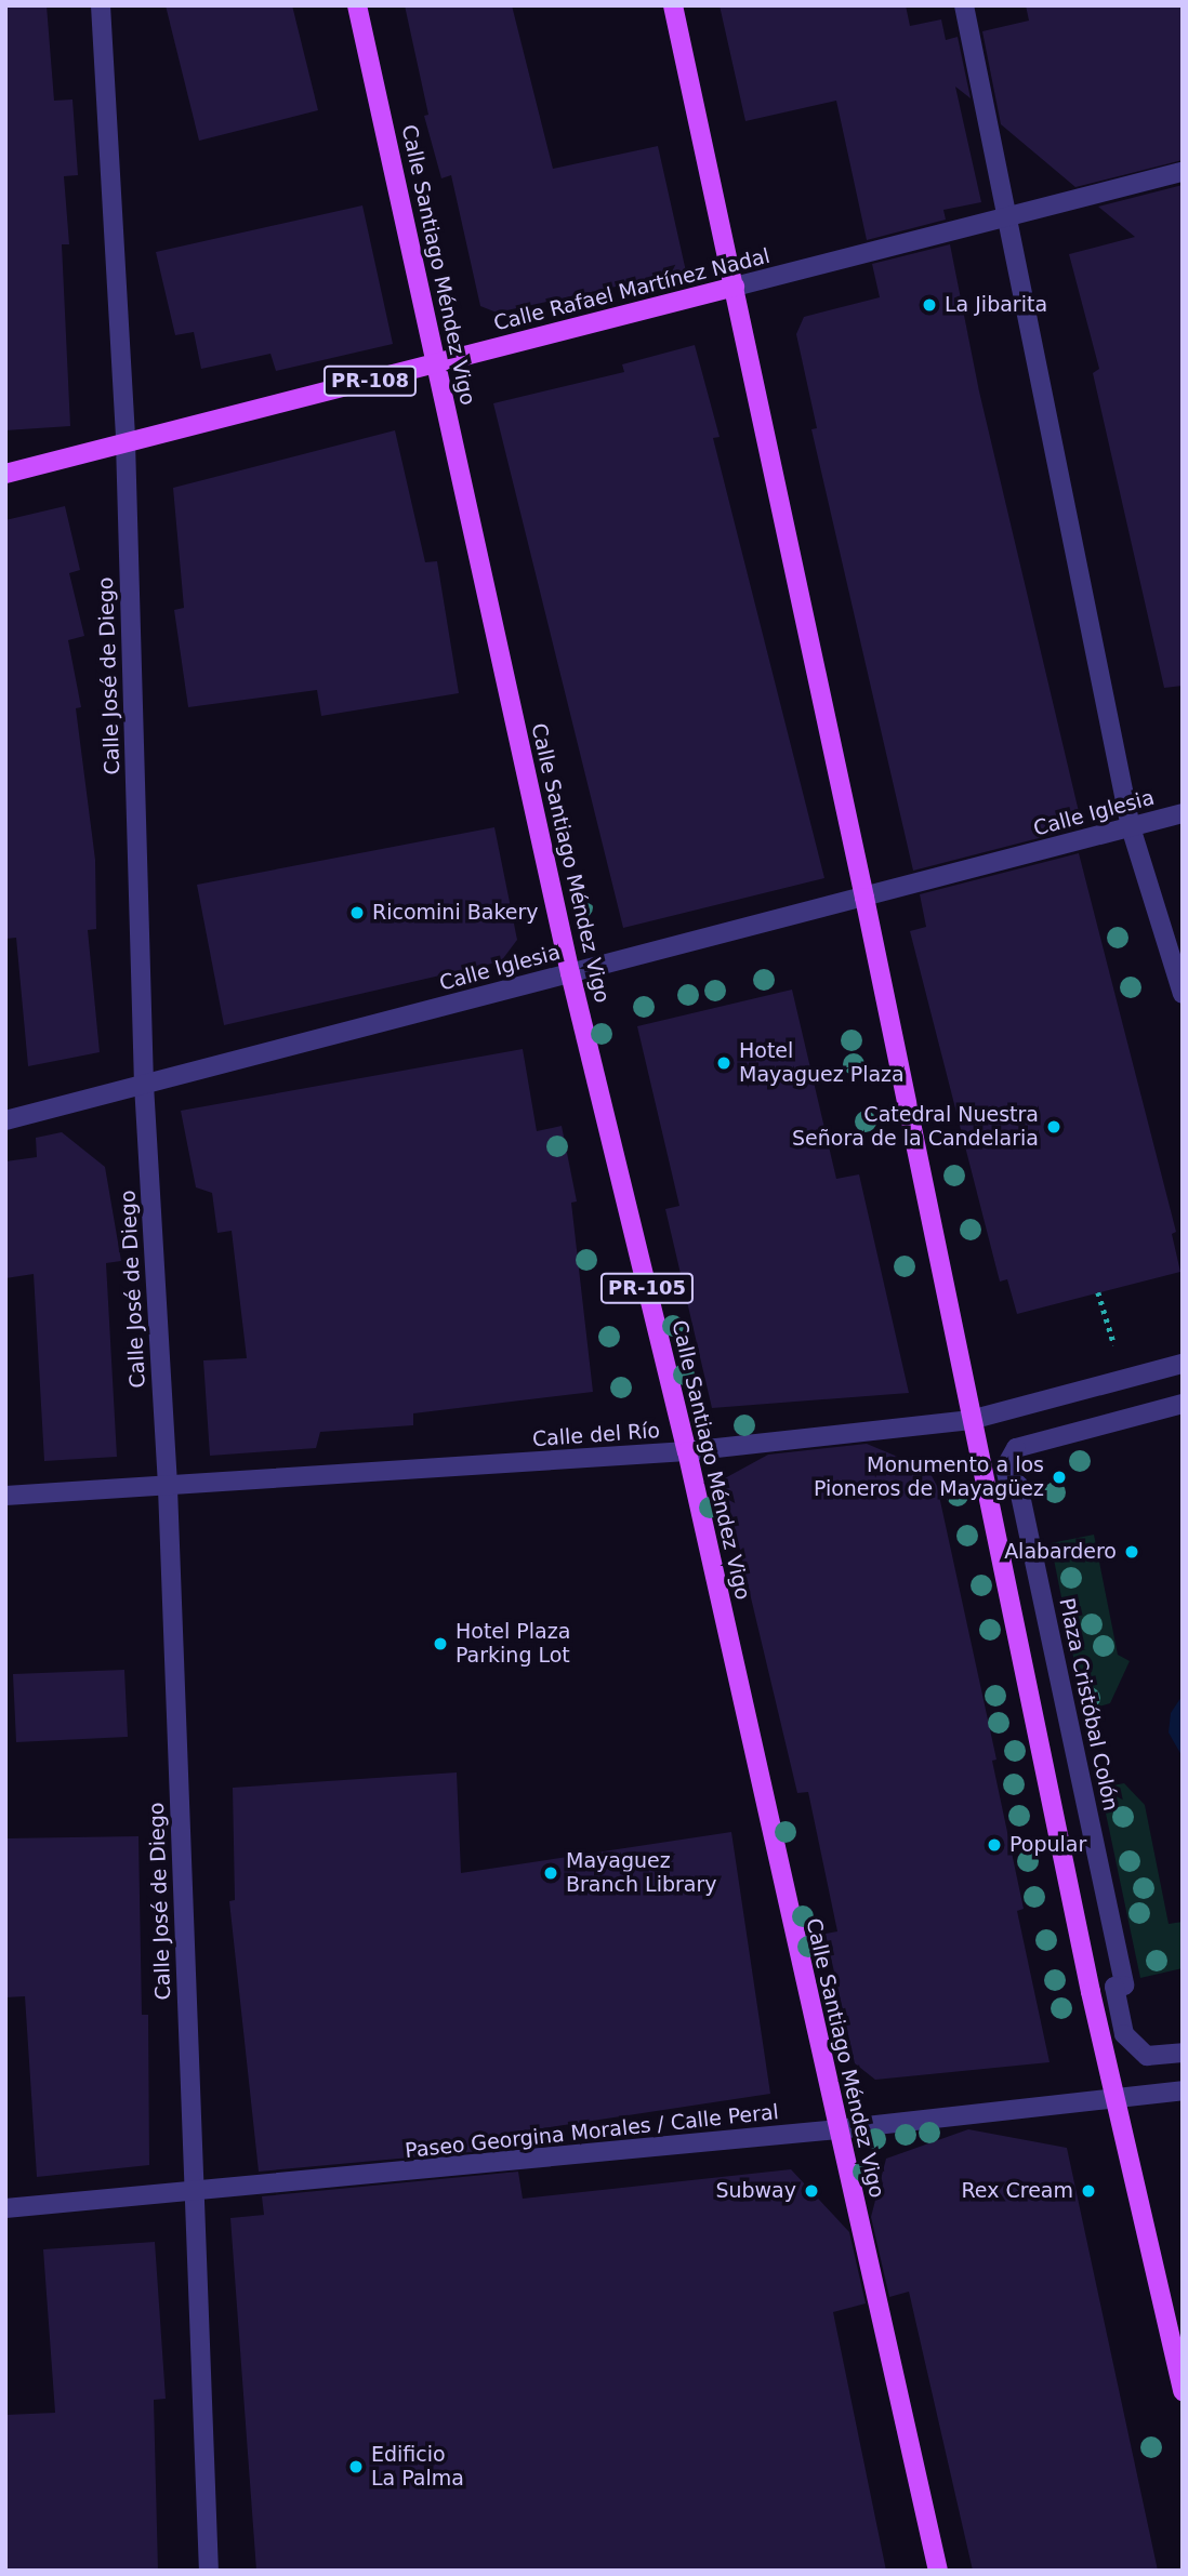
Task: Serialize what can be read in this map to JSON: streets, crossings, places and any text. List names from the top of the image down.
{
  "streets": {
    "main road": [
      "Calle Santiago Méndez Vigo",
      "Calle Rafael Martínez Nadal",
      "PR-108",
      "PR-105"
    ],
    "street": [
      "Calle José de Diego",
      "Calle Iglesia",
      "Calle del Río",
      "Plaza Cristóbal Colón",
      "Paseo Georgina Morales / Calle Peral"
    ]
  },
  "crossings": [
    ["Calle Santiago Méndez Vigo", "Calle Rafael Martínez Nadal"],
    ["Calle Santiago Méndez Vigo", "Calle Iglesia"],
    ["Calle Santiago Méndez Vigo", "Calle del Río"],
    ["Calle Santiago Méndez Vigo", "Paseo Georgina Morales / Calle Peral"],
    ["Calle Rafael Martínez Nadal", "Calle José de Diego"],
    ["Calle José de Diego", "Calle Iglesia"],
    ["Calle José de Diego", "Calle del Río"],
    ["Calle José de Diego", "Paseo Georgina Morales / Calle Peral"]
  ],
  "places": [
    "La Jibarita",
    "Ricomini Bakery",
    "Hotel Mayaguez Plaza",
    "Catedral Nuestra Señora de la Candelaria",
    "Monumento a los Pioneros de Mayagüez",
    "Alabardero",
    "Hotel Plaza Parking Lot",
    "Popular",
    "Mayaguez Branch Library",
    "Subway",
    "Rex Cream",
    "Edificio La Palma"
  ]
}
